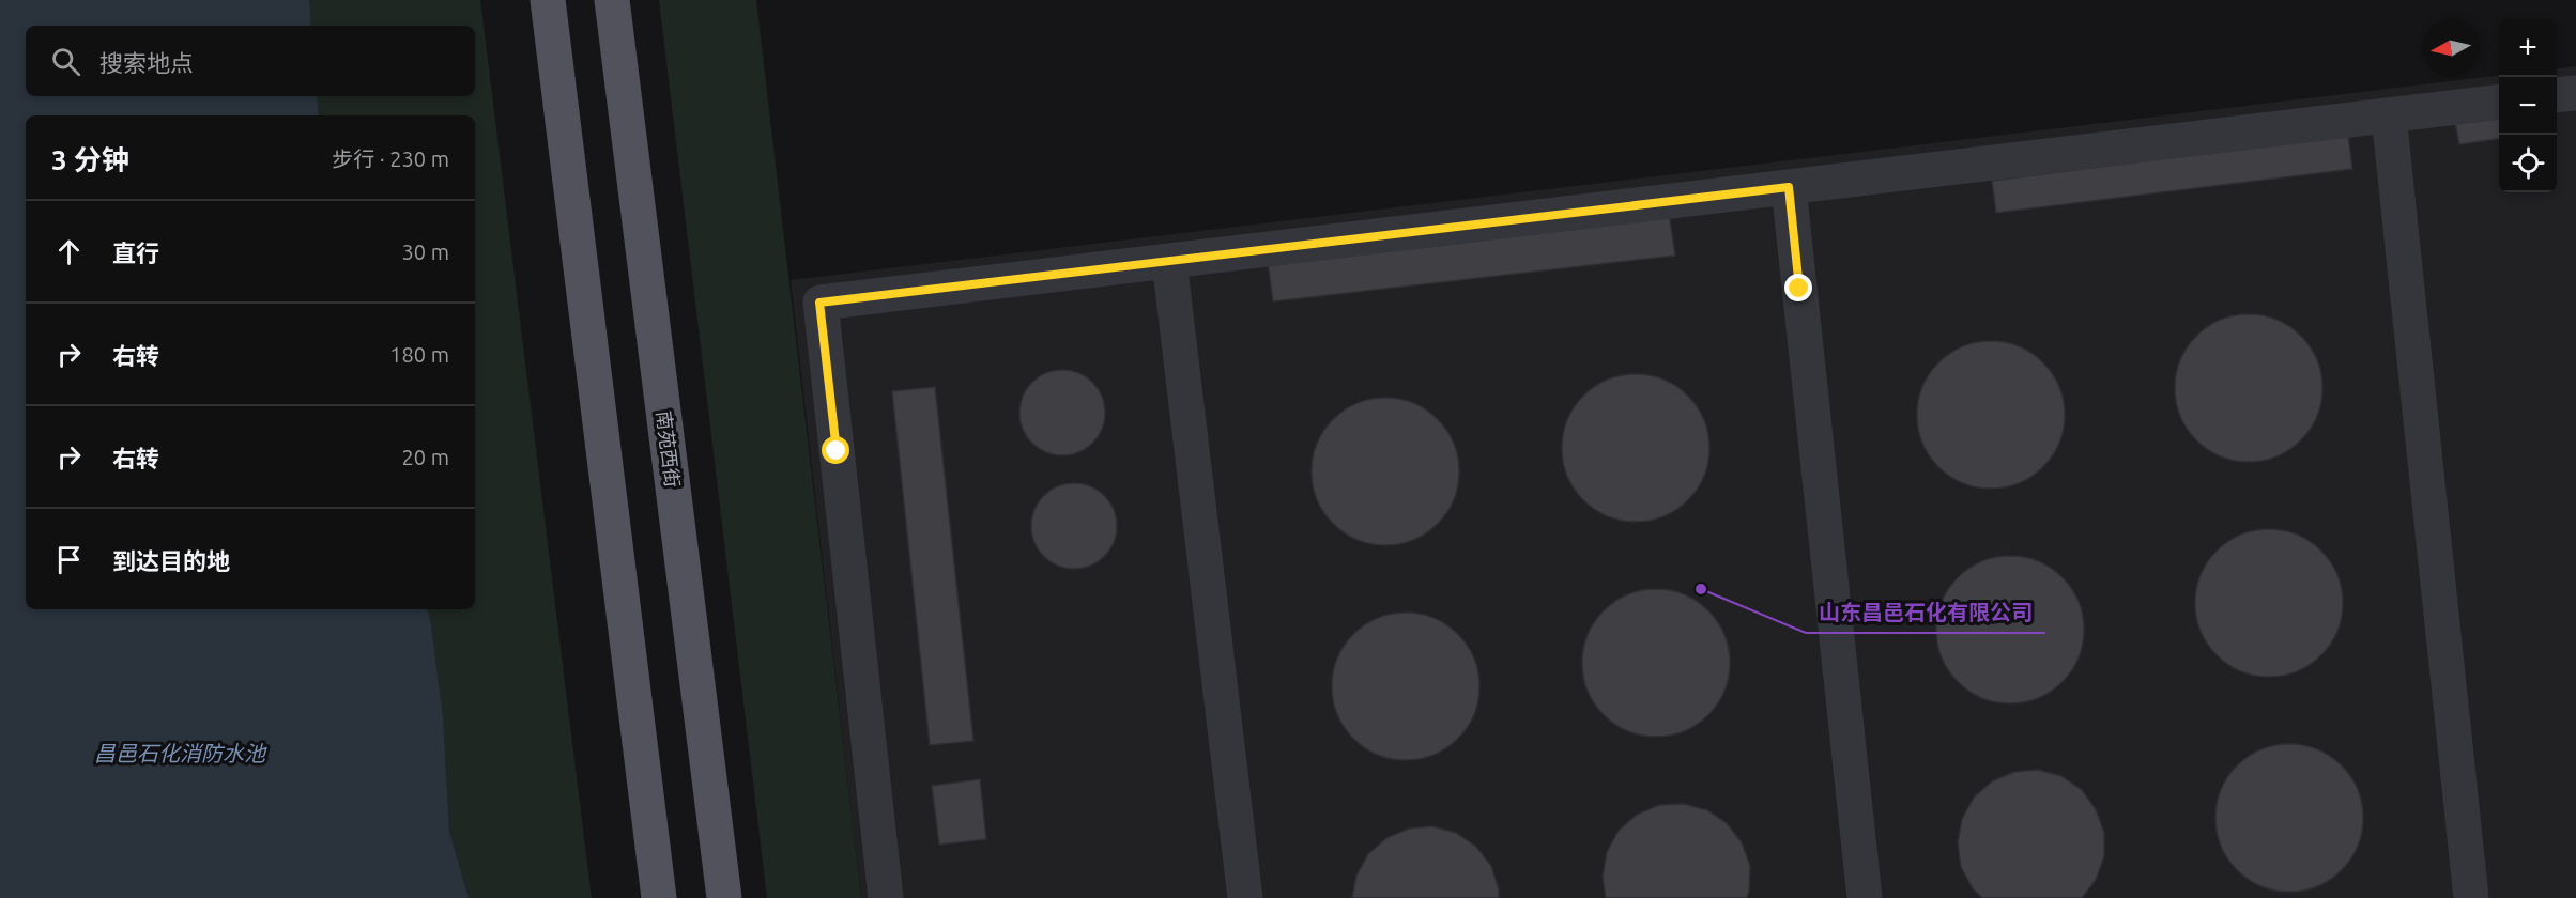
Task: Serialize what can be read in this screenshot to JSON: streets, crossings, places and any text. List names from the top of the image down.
{
  "streets": {
    "main road": ["南苑西街"]
  },
  "water": ["昌邑石化消防水池"],
  "places": ["山东昌邑石化有限公司"],
  "north": "left",
  "page": {
    "map_buttons": ["+", "−"],
    "search": "搜索地点",
    "heading": ["3 分钟", "步行 · 230 m"],
    "list": [
      ["直行", "30 m"],
      ["右转", "180 m"],
      ["右转", "20 m"],
      "到达目的地"
    ]
  }
}
